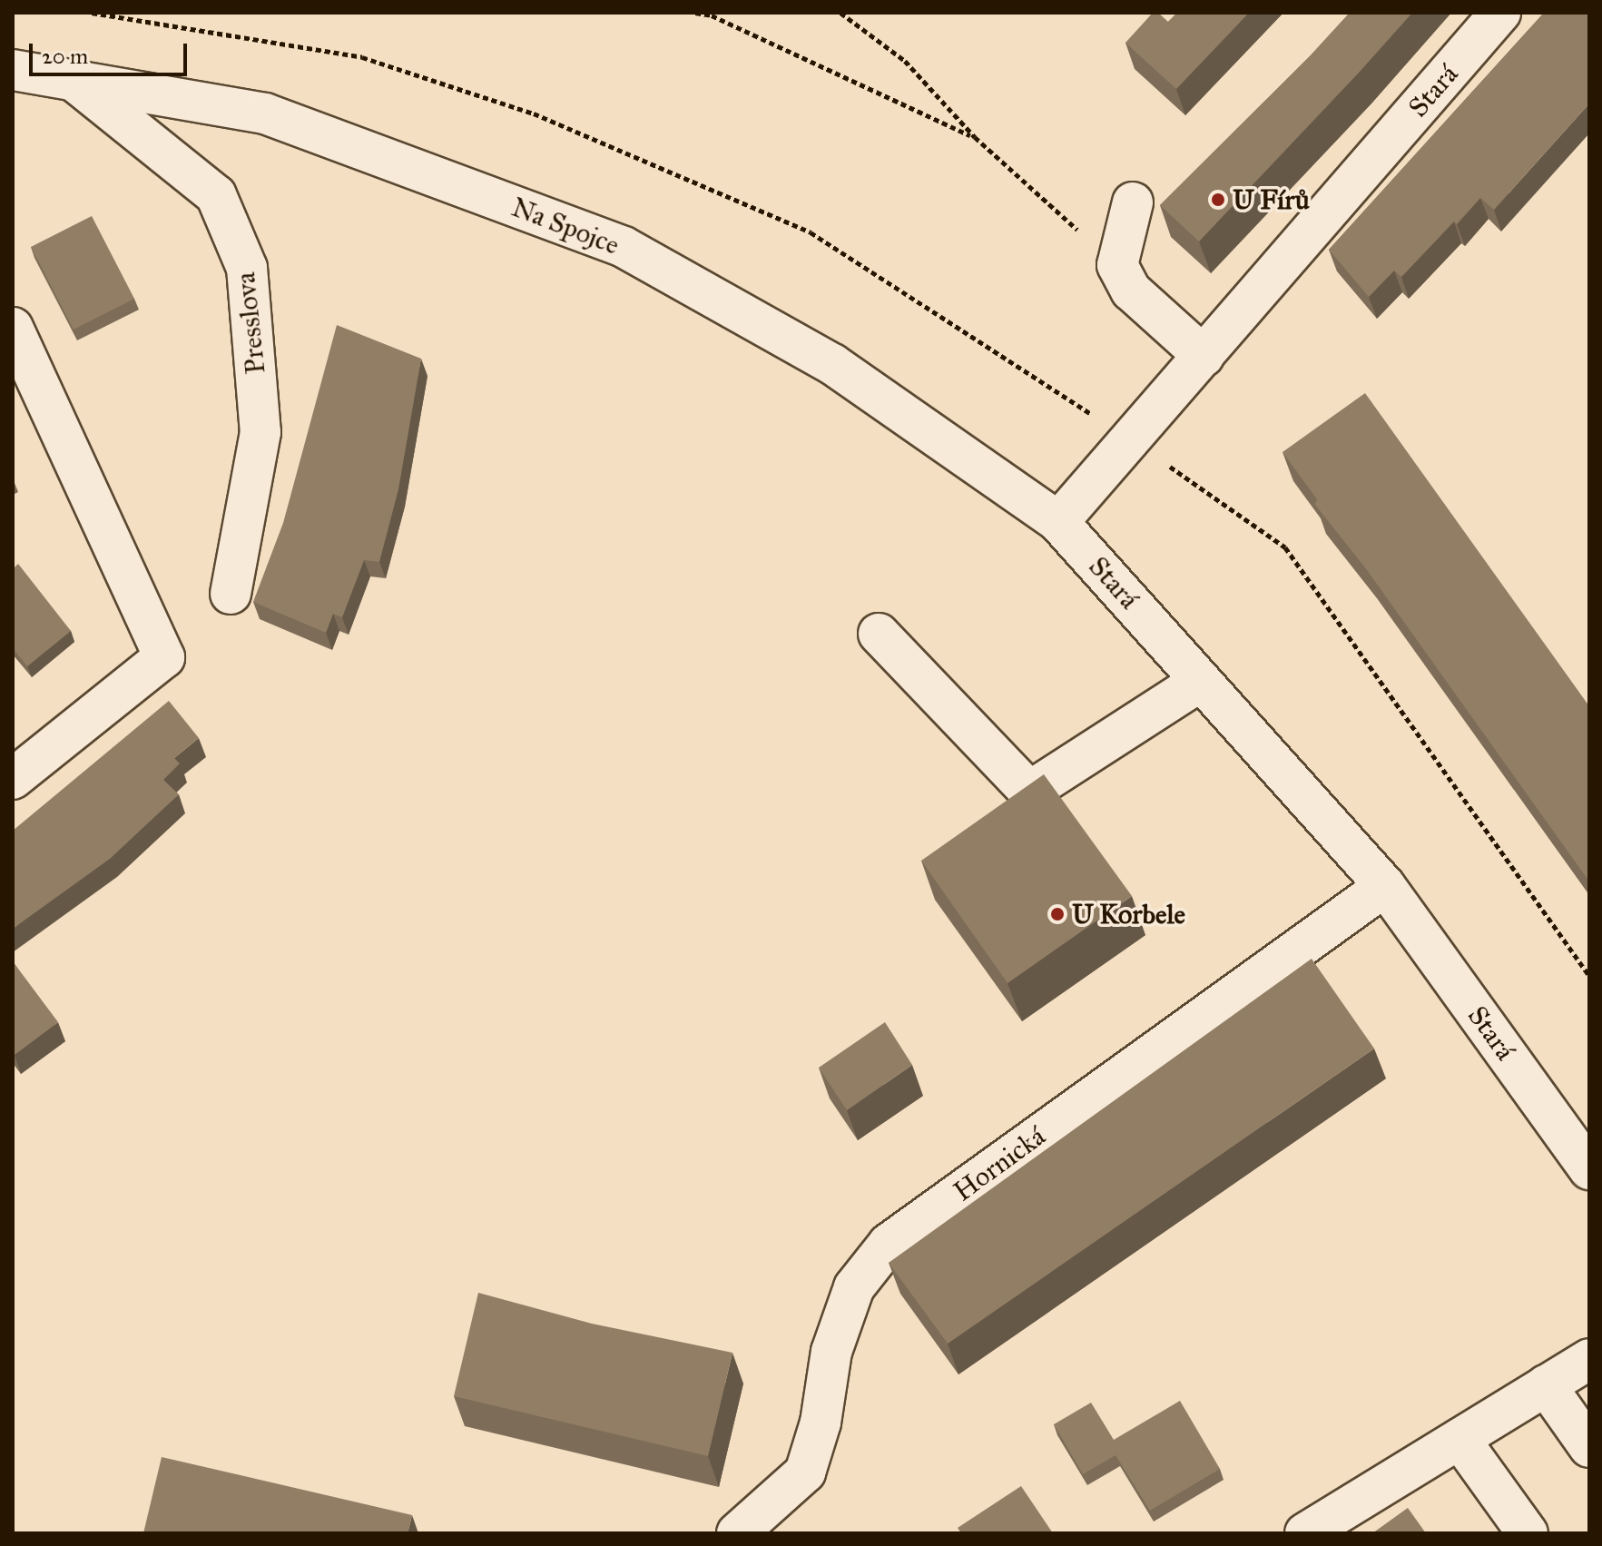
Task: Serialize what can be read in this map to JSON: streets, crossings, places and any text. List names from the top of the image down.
{
  "streets": {
    "street": [
      "Stará",
      "Na Spojce",
      "Presslova",
      "Hornická"
    ]
  },
  "crossings": [
    ["Stará", "Na Spojce"],
    ["Stará", "Hornická"],
    ["Na Spojce", "Presslova"]
  ],
  "places": ["U Fírů", "U Korbele"],
  "scale_bar": "20 m"
}
